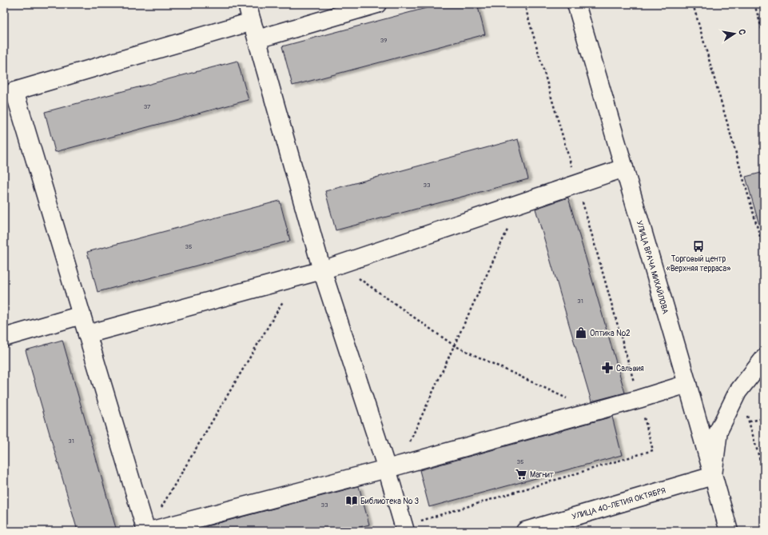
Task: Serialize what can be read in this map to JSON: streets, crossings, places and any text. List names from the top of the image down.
{
  "streets": {
    "main road": ["УЛИЦА ВРАЧА МИХАЙЛОВА", "УЛИЦА 40-ЛЕТИЯ ОКТЯБРЯ"]
  },
  "crossings": [
    ["УЛИЦА ВРАЧА МИХАЙЛОВА", "УЛИЦА 40-ЛЕТИЯ ОКТЯБРЯ"]
  ],
  "places": {
    "bus stop": ["Торговый центр «Верхняя терраса»"],
    "shop": ["Оптика №2"],
    "pharmacy": ["Сальвия"],
    "supermarket": ["Магнит"],
    "library": ["Библиотека № 3"]
  },
  "house_numbers": [
    "39",
    "37",
    "33",
    "35",
    "31",
    "31",
    "35",
    "33"
  ],
  "north": "right"
}
